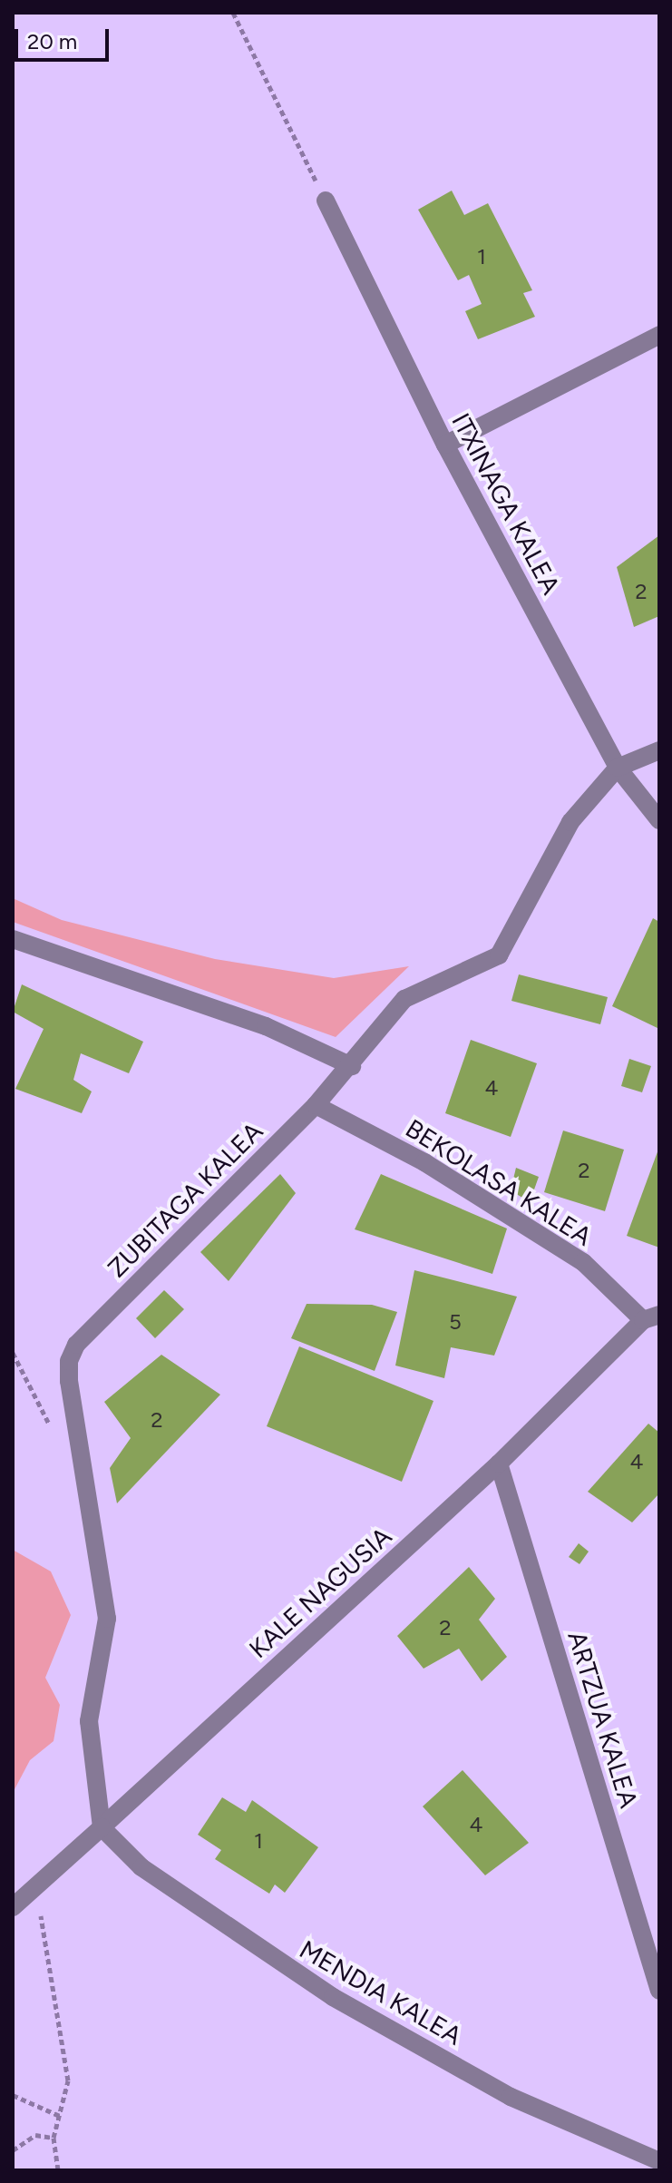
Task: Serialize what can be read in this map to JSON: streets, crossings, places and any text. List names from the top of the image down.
{
  "streets": {
    "street": [
      "ITXINAGA KALEA",
      "BEKOLASA KALEA",
      "ZUBITAGA KALEA",
      "KALE NAGUSIA",
      "ARTZUA KALEA",
      "MENDIA KALEA"
    ]
  },
  "crossings": [
    ["ITXINAGA KALEA", "ZUBITAGA KALEA"],
    ["BEKOLASA KALEA", "ZUBITAGA KALEA"],
    ["BEKOLASA KALEA", "KALE NAGUSIA"],
    ["ZUBITAGA KALEA", "KALE NAGUSIA"],
    ["ZUBITAGA KALEA", "MENDIA KALEA"],
    ["KALE NAGUSIA", "ARTZUA KALEA"],
    ["KALE NAGUSIA", "MENDIA KALEA"]
  ],
  "house_numbers": [
    "1",
    "2",
    "4",
    "2",
    "5",
    "2",
    "4",
    "2",
    "4",
    "1"
  ],
  "scale_bar": "20 m"
}
